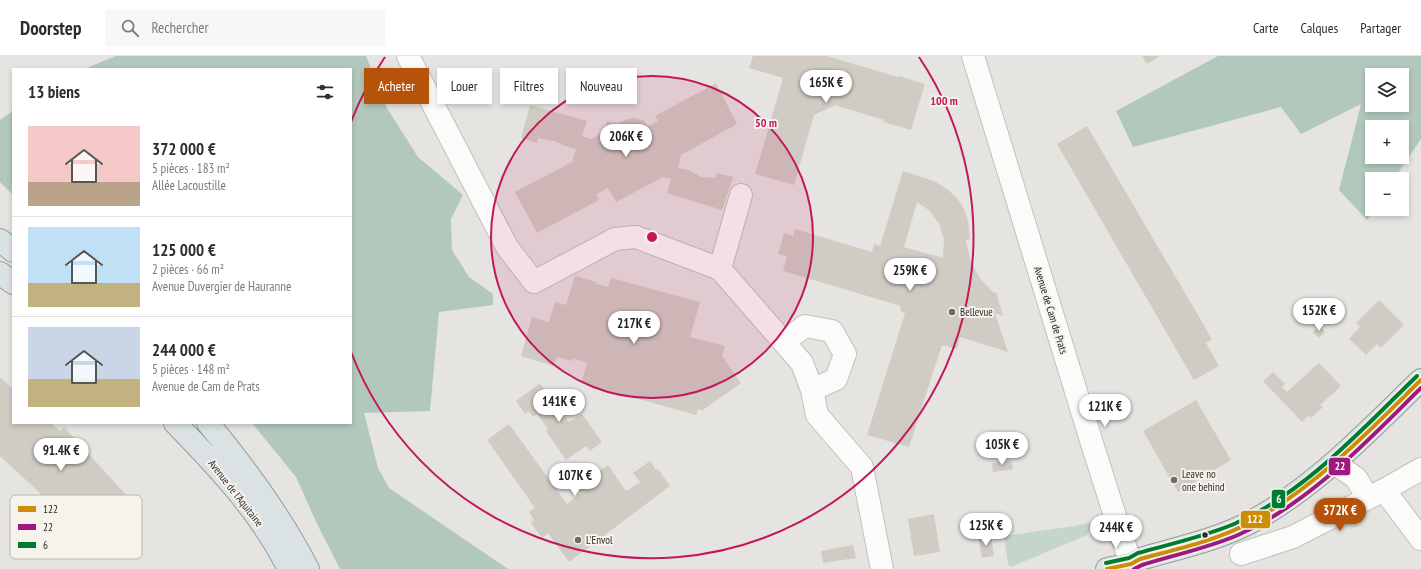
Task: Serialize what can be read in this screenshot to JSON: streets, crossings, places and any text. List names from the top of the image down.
{
  "streets": {
    "main road": ["Avenue de l'Aquitaine"],
    "street": ["Avenue de Cam de Prats"]
  },
  "places": ["Bellevue", "Leave no one behind", "L'Envol"],
  "lines": ["transit line 6", "transit line 122", "transit line 22"],
  "legend": ["122", "22", "6"],
  "page": {
    "header": "Doorstep",
    "search": "Rechercher",
    "nav": ["Carte", "Calques", "Partager"],
    "map_buttons": ["+", "−"],
    "chip": [
      "Acheter",
      "Louer",
      "Filtres",
      "Nouveau"
    ],
    "heading": "13 biens",
    "price": [
      "165K €",
      "206K €",
      "259K €",
      "152K €",
      "217K €",
      "141K €",
      "121K €",
      "105K €",
      "91.4K €",
      "107K €",
      "372K €",
      "125K €",
      "244K €"
    ],
    "list": [
      {
        "name": "372 000 €",
        "note": "5 pièces · 183 m² · Allée Lacoustille"
      },
      {
        "name": "125 000 €",
        "note": "2 pièces · 66 m² · Avenue Duvergier de Hauranne"
      },
      {
        "name": "244 000 €",
        "note": "5 pièces · 148 m² · Avenue de Cam de Prats"
      }
    ]
  },
  "rings": ["100 m", "50 m"]
}
